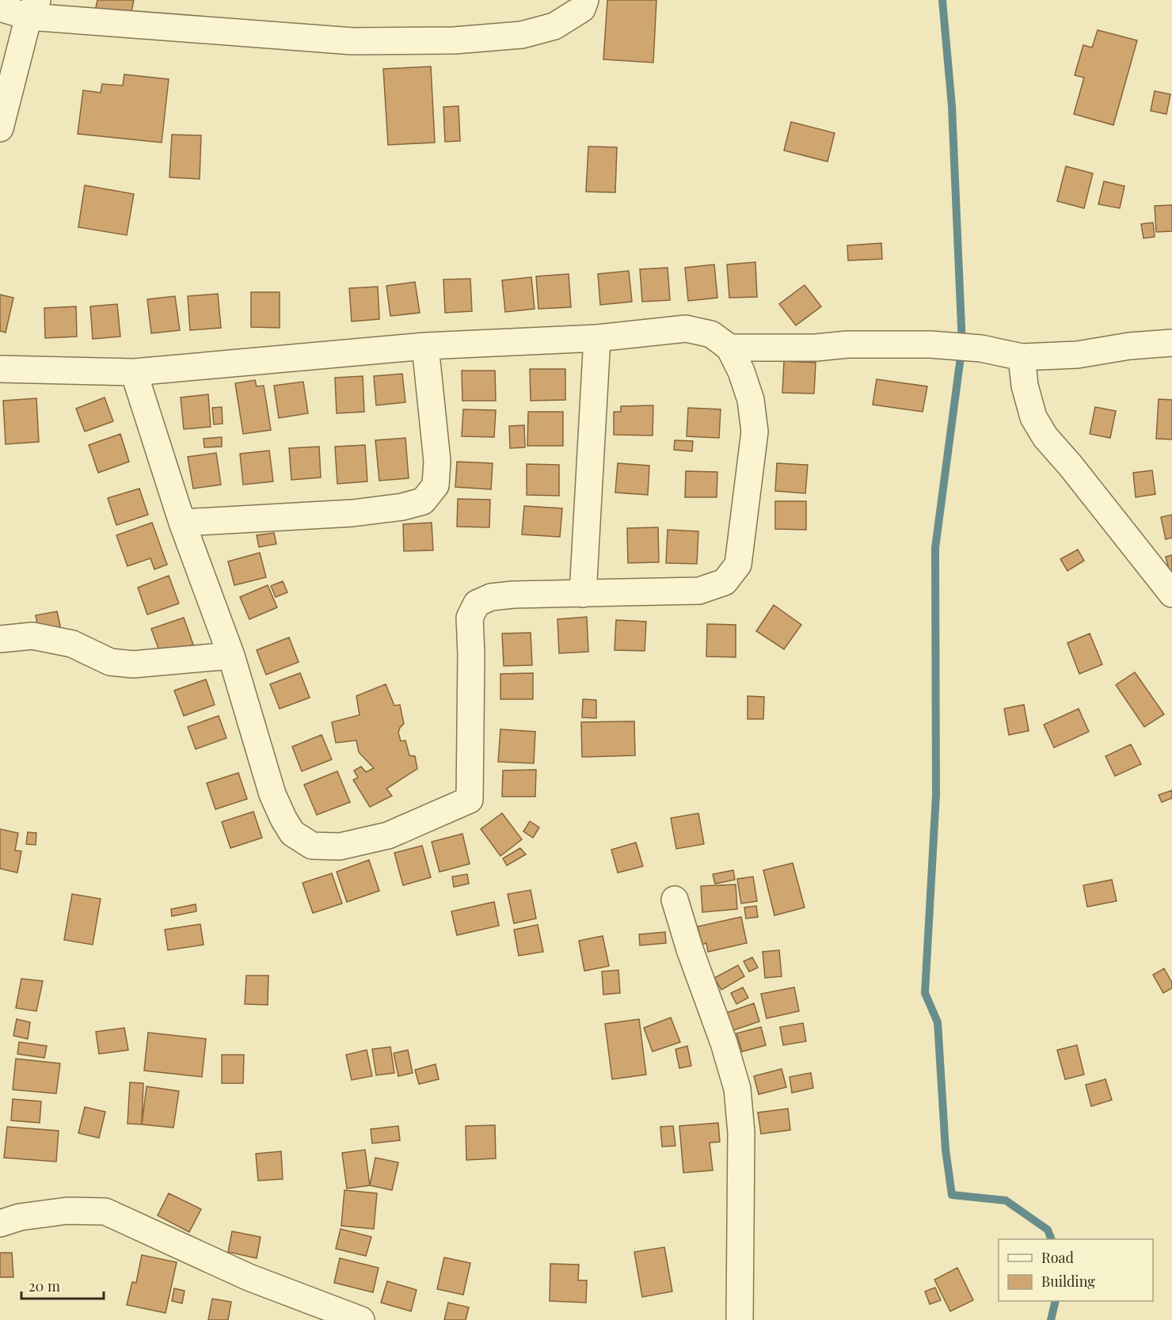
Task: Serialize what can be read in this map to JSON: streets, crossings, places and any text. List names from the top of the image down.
{
  "legend": ["Road", "Building"],
  "scale_bar": "20 m"
}
